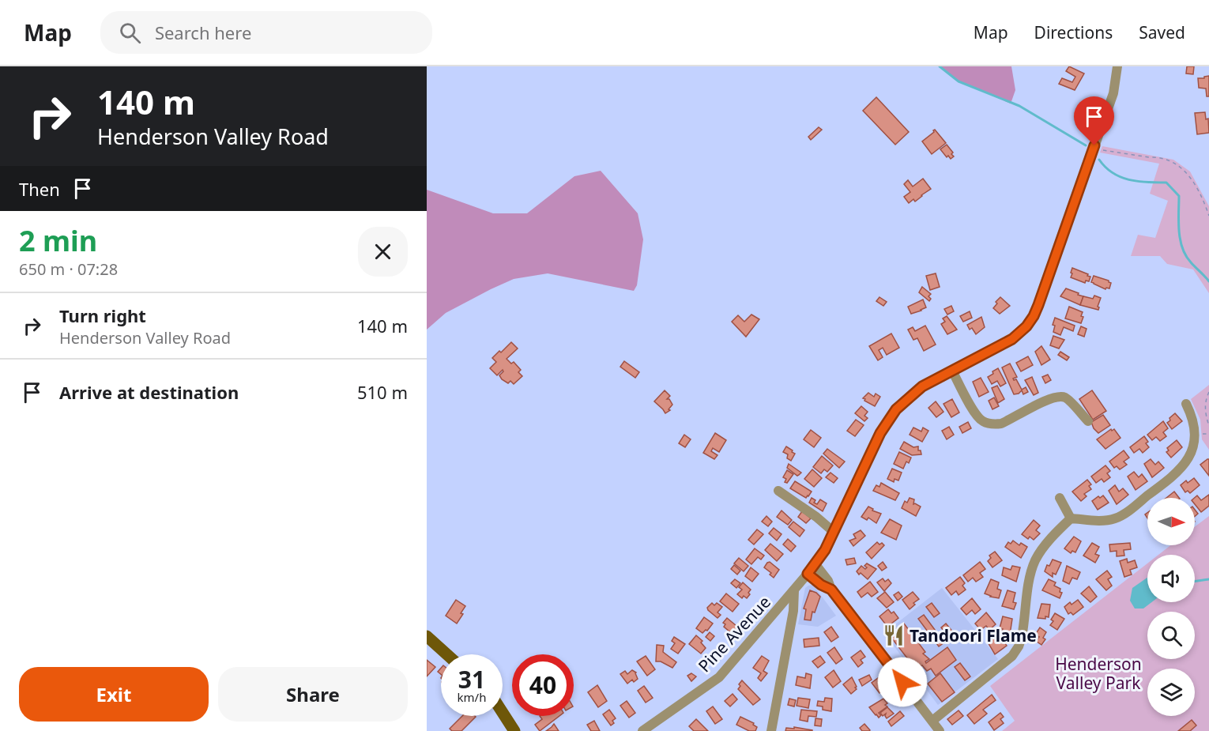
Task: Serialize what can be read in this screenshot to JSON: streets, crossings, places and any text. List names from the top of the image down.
{
  "streets": {
    "street": ["Pine Avenue"]
  },
  "parks": ["Henderson Valley Park"],
  "places": {
    "restaurant": ["Tandoori Flame"]
  },
  "north": "right",
  "page": {
    "header": "Map",
    "search": "Search here",
    "nav": ["Map", "Directions", "Saved"],
    "turn": ["140 m", "Henderson Valley Road"],
    "then": "Then",
    "heading": ["2 min", "650 m · 07:28"],
    "list": [
      {
        "name": "Turn right",
        "note": "Henderson Valley Road",
        "value": "140 m"
      },
      {
        "name": "Arrive at destination",
        "value": "510 m"
      }
    ],
    "speed": "31 km/h",
    "limit": "40",
    "buttons": ["Exit", "Share"]
  }
}
